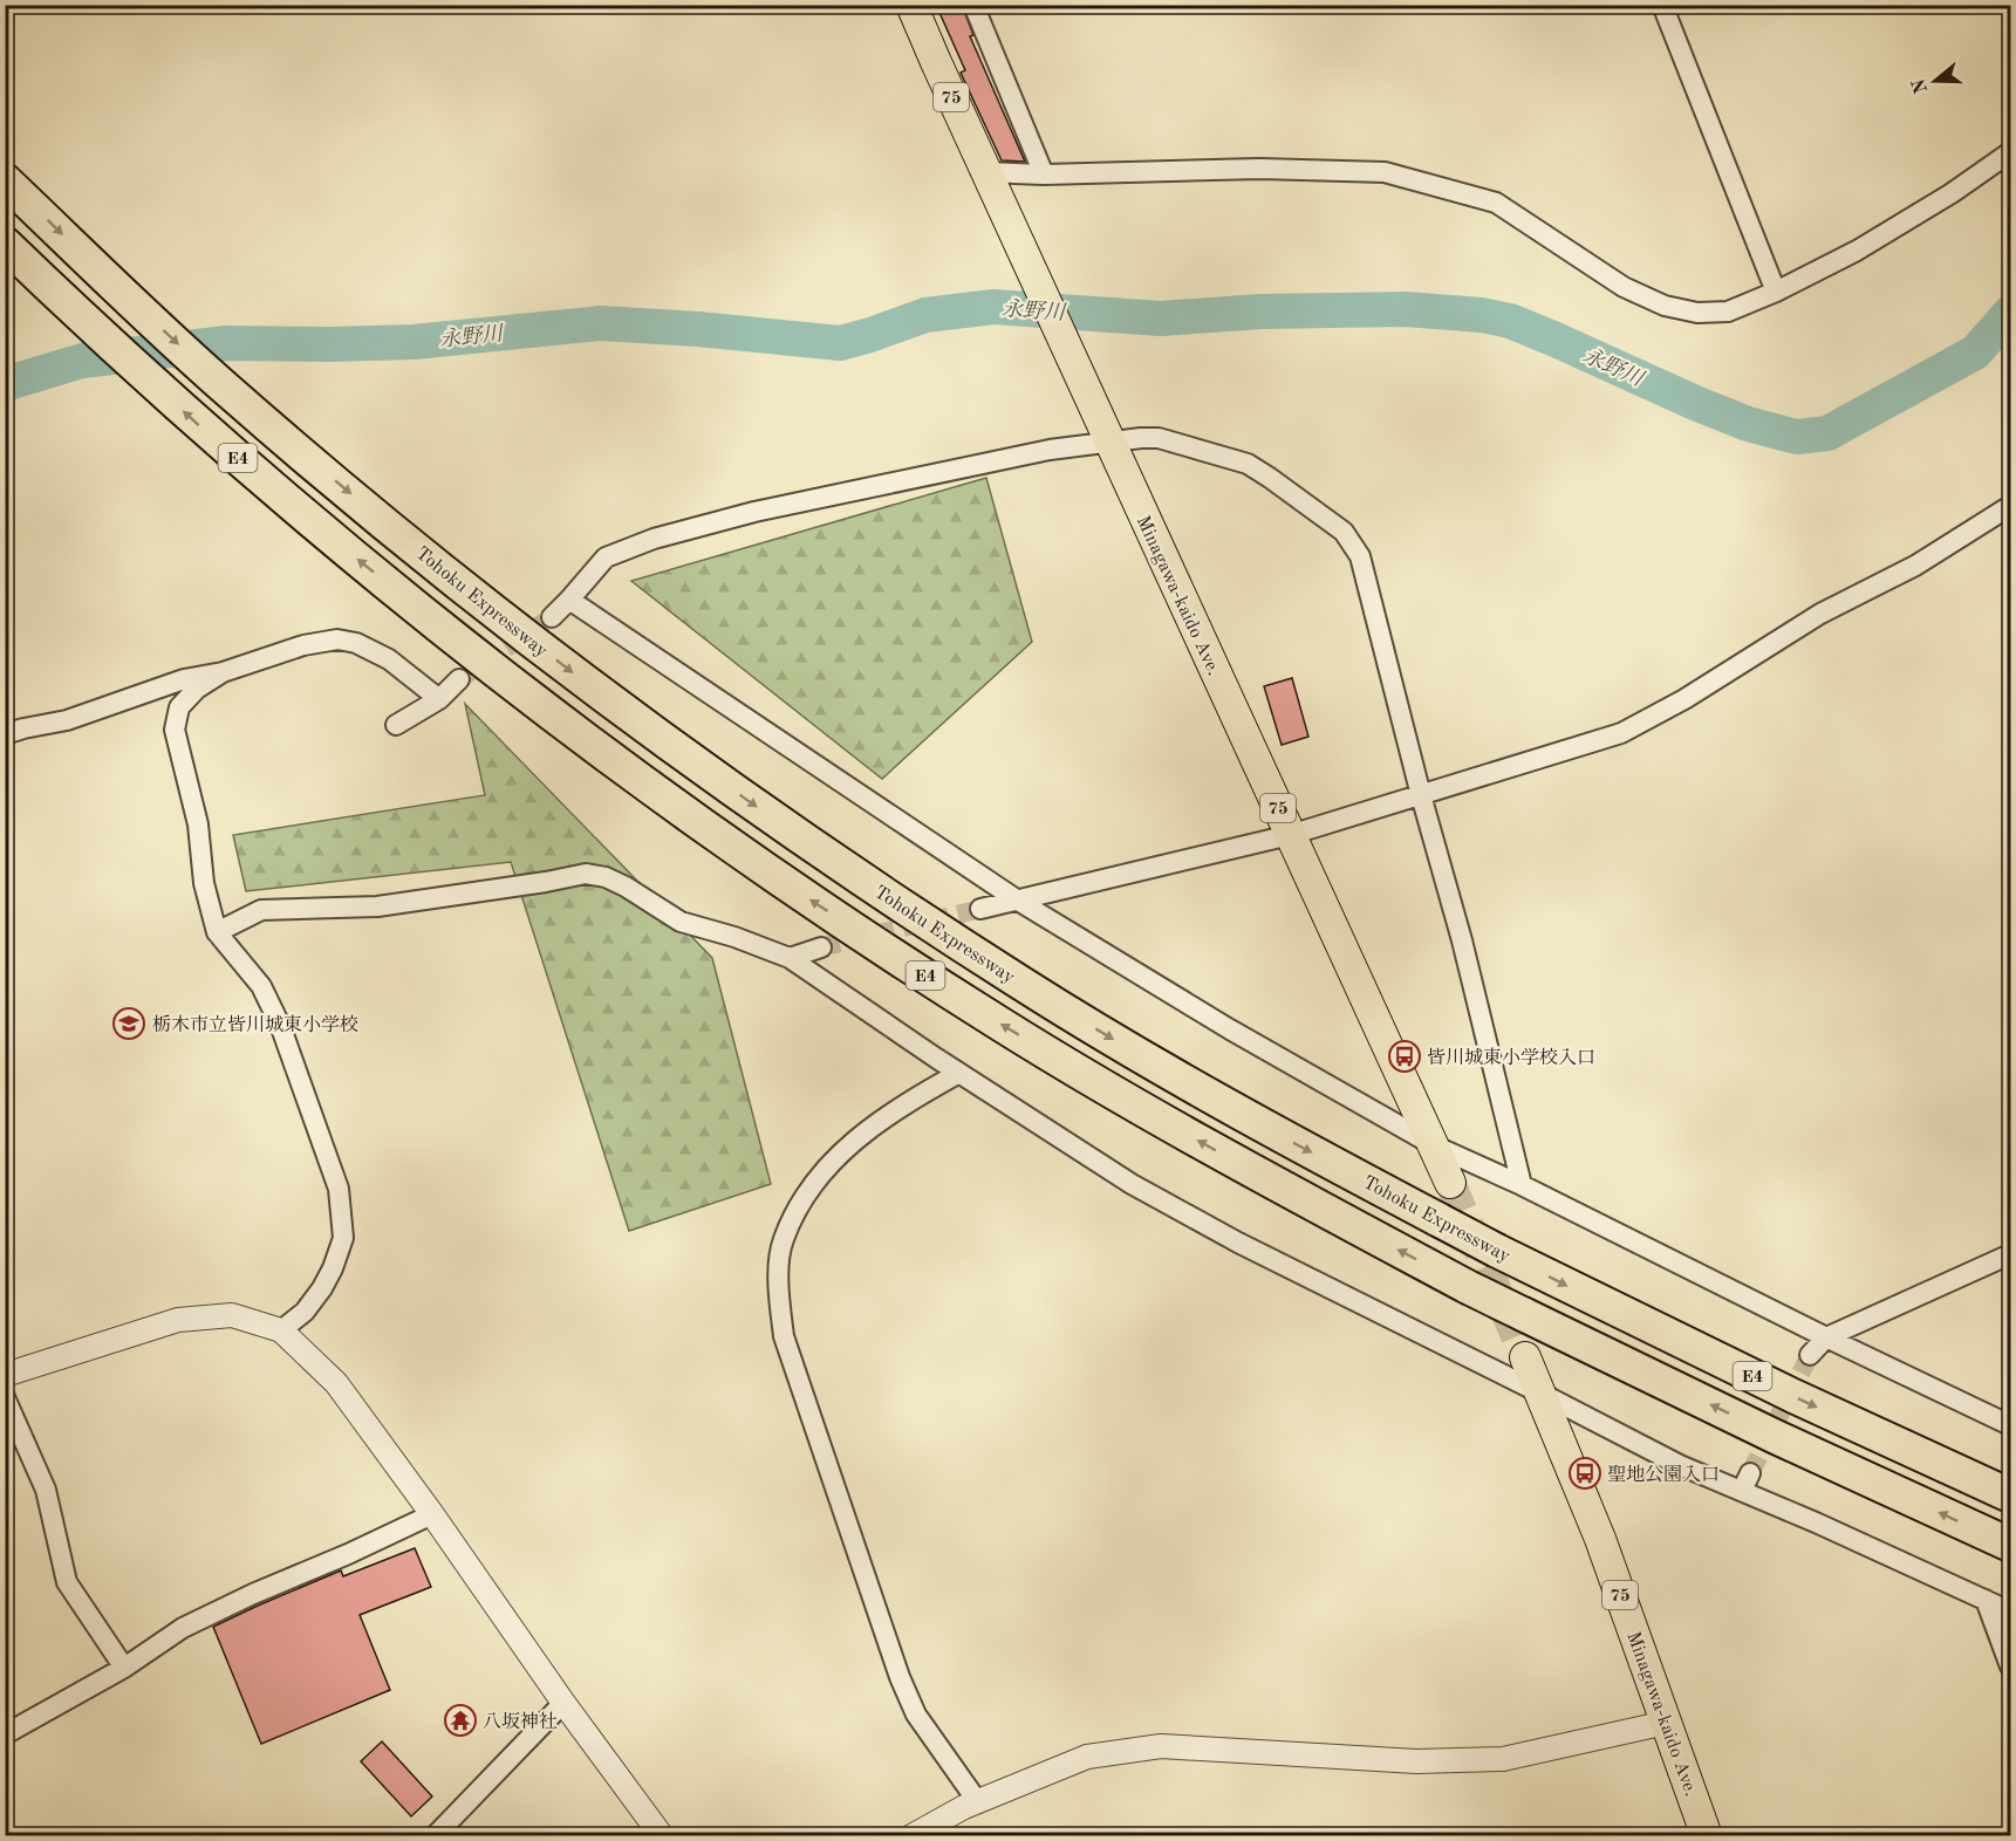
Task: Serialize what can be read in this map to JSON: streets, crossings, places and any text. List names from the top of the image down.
{
  "streets": {
    "highway": ["E4", "Tohoku Expressway"],
    "main road": ["75", "Minagawa-kaido Ave."]
  },
  "water": ["永野川"],
  "places": {
    "school or university": ["栃木市立皆川城東小学校"],
    "bus stop": ["皆川城東小学校入口", "聖地公園入口"],
    "temple": ["八坂神社"]
  },
  "north": "left"
}
